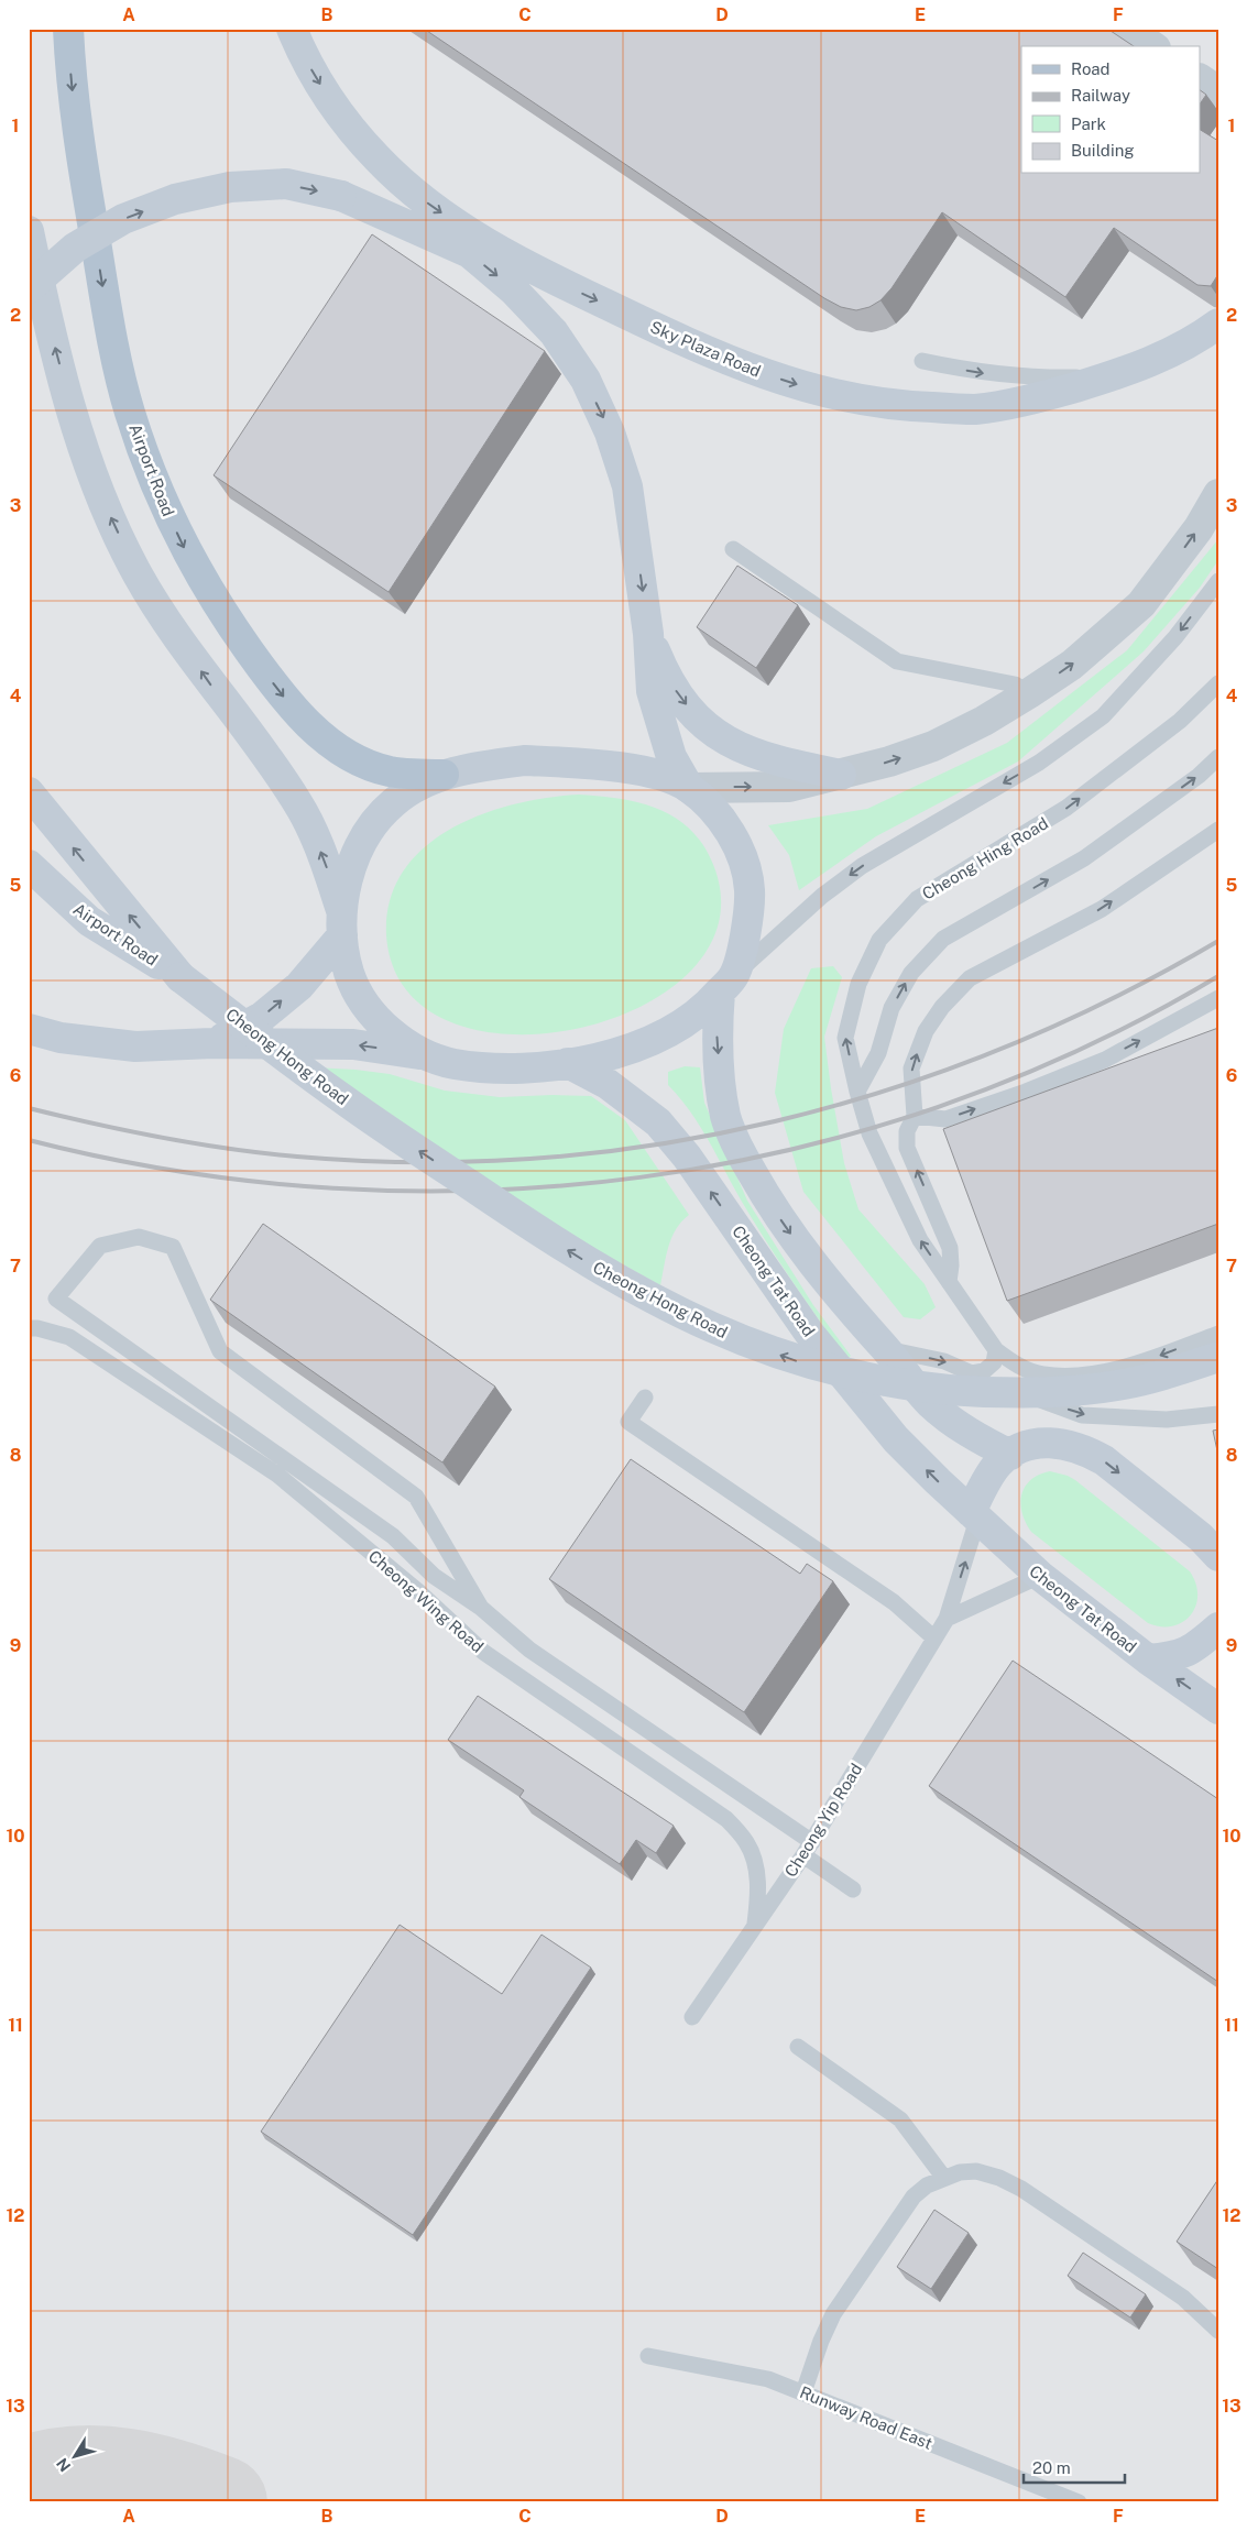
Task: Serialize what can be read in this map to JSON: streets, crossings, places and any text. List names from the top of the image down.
{
  "streets": {
    "main road": ["Airport Road"],
    "street": ["Sky Plaza Road", "Cheong Hong Road", "Cheong Tat Road"],
    "lane": [
      "Cheong Hing Road",
      "Cheong Wing Road",
      "Cheong Yip Road",
      "Runway Road East"
    ]
  },
  "crossings": [
    ["Airport Road", "Cheong Hong Road"],
    ["Cheong Tat Road", "Cheong Yip Road"],
    ["Cheong Wing Road", "Cheong Yip Road"]
  ],
  "one_way": ["Sky Plaza Road", "Airport Road", "Cheong Tat Road"],
  "legend": [
    "Road",
    "Railway",
    "Park",
    "Building"
  ],
  "scale_bar": "20 m",
  "north": "bottom left",
  "grid": {
    "columns": [
      "A",
      "B",
      "C",
      "D",
      "E",
      "F"
    ],
    "rows": [
      "1",
      "2",
      "3",
      "4",
      "5",
      "6",
      "7",
      "8",
      "9",
      "10",
      "11",
      "12",
      "13"
    ]
  }
}
